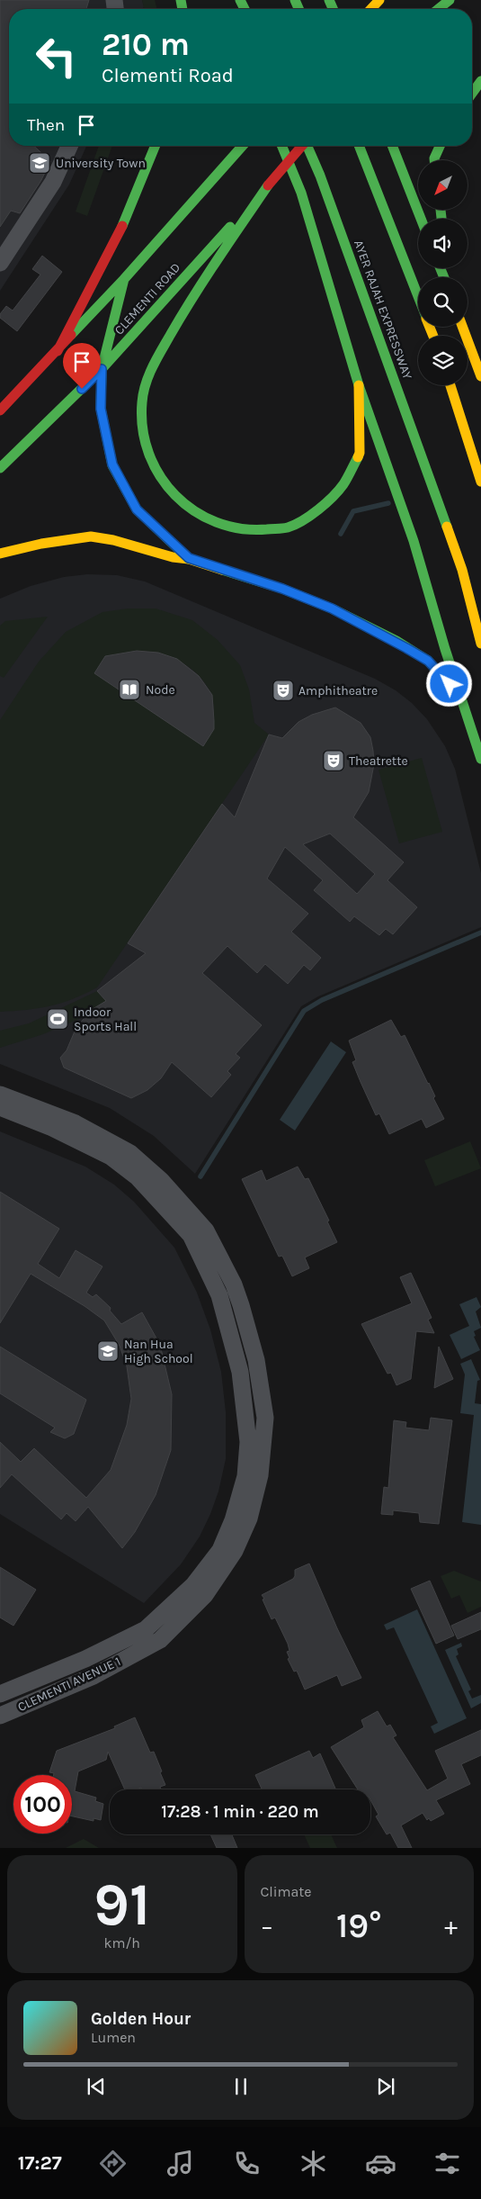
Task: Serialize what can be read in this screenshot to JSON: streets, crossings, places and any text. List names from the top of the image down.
{
  "streets": {
    "main road": ["CLEMENTI ROAD", "AYER RAJAH EXPRESSWAY"],
    "street": ["CLEMENTI AVENUE 1"]
  },
  "places": {
    "school or university": ["University Town", "Nan Hua High School"],
    "library": ["Node"],
    "theatre": ["Amphitheatre", "Theatrette"],
    "sports": ["Indoor Sports Hall"]
  },
  "north": "bottom left",
  "page": {
    "turn": ["210 m", "Clementi Road"],
    "then": "Then",
    "limit": "100",
    "trip": "17:28 · 1 min · 220 m",
    "tile": [
      ["91", "km/h"],
      "Climate"
    ],
    "heat": ["−", "19°", "+"],
    "song": ["Golden Hour", "Lumen"],
    "tabs": "17:27"
  }
}
